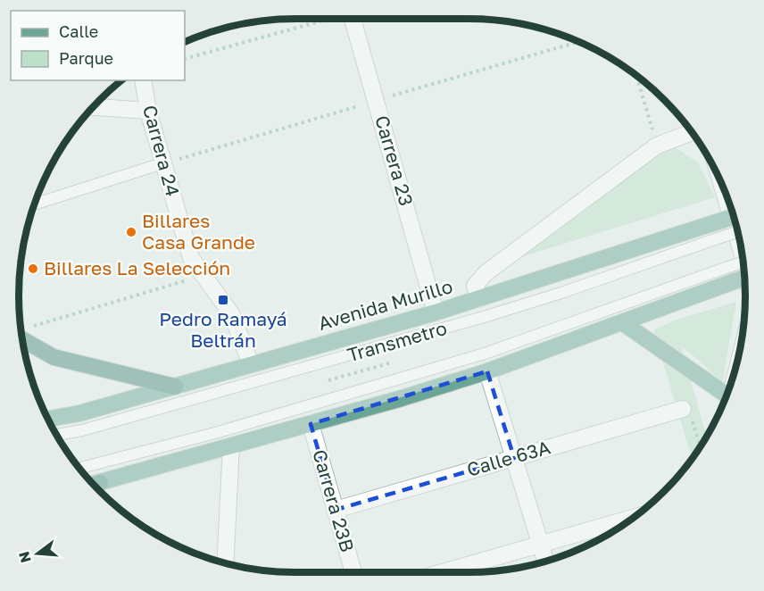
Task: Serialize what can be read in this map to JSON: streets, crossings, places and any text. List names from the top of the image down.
{
  "streets": {
    "main road": ["Avenida Murillo"],
    "street": [
      "Carrera 24",
      "Carrera 23",
      "Calle 63A",
      "Carrera 23B"
    ],
    "lane": ["Transmetro"]
  },
  "crossings": [
    ["Carrera 24", "Avenida Murillo"],
    ["Carrera 23", "Avenida Murillo"],
    ["Avenida Murillo", "Transmetro"],
    ["Calle 63A", "Carrera 23B"]
  ],
  "places": {
    "other": ["Billares Casa Grande", "Billares La Selección"],
    "transit": ["Pedro Ramayá Beltrán"]
  },
  "legend": ["Calle", "Parque"],
  "north": "left"
}
